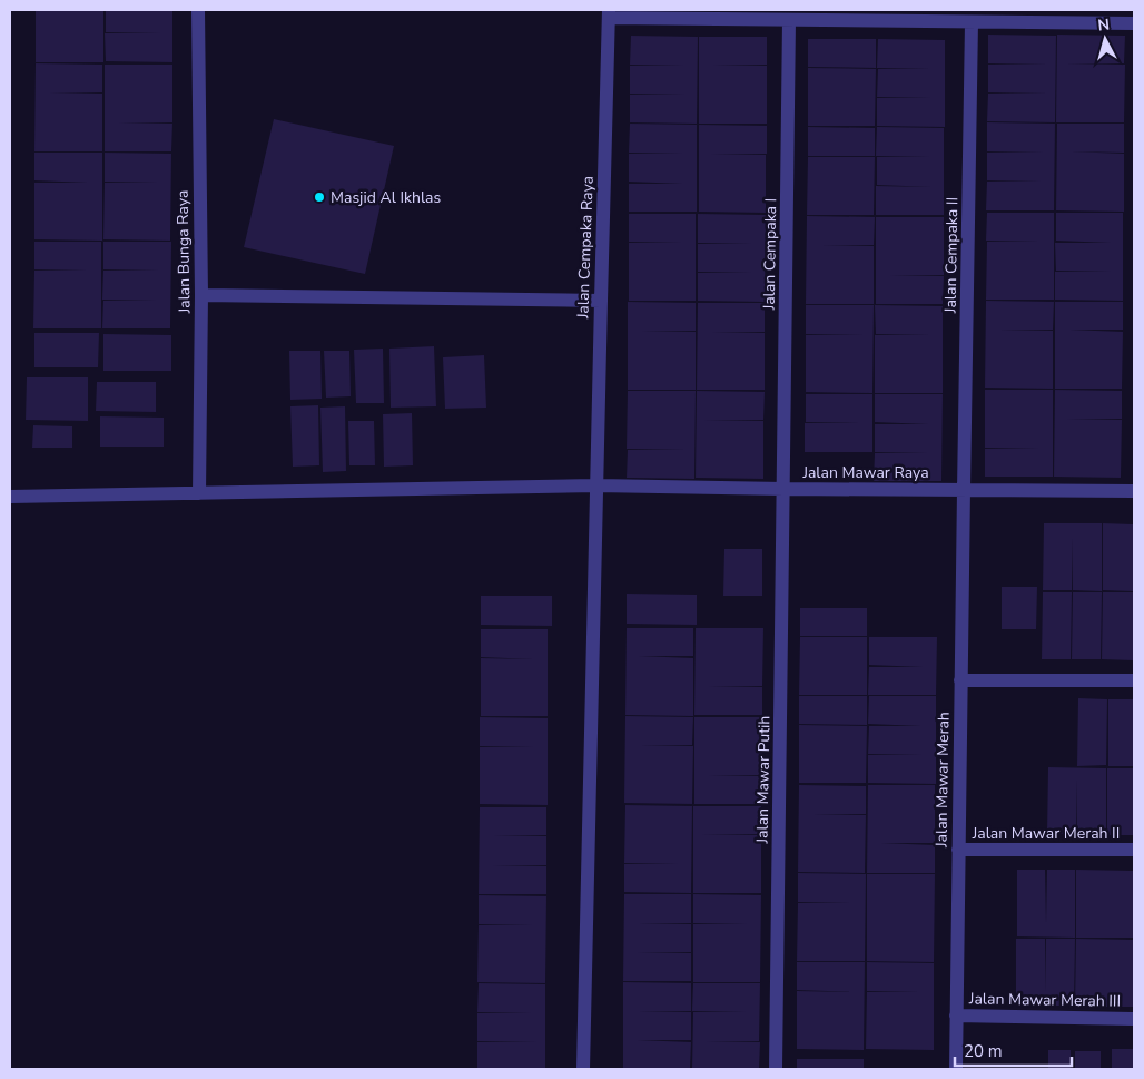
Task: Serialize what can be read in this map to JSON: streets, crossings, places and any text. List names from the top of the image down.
{
  "streets": {
    "street": [
      "Jalan Cempaka Raya",
      "Jalan Bunga Raya",
      "Jalan Cempaka I",
      "Jalan Cempaka II",
      "Jalan Mawar Raya",
      "Jalan Mawar Putih",
      "Jalan Mawar Merah",
      "Jalan Mawar Merah II",
      "Jalan Mawar Merah III"
    ]
  },
  "crossings": [
    ["Jalan Cempaka Raya", "Jalan Mawar Raya"],
    ["Jalan Bunga Raya", "Jalan Mawar Raya"],
    ["Jalan Cempaka I", "Jalan Mawar Raya"],
    ["Jalan Cempaka I", "Jalan Mawar Putih"],
    ["Jalan Cempaka II", "Jalan Mawar Raya"],
    ["Jalan Cempaka II", "Jalan Mawar Merah"],
    ["Jalan Mawar Raya", "Jalan Mawar Putih"],
    ["Jalan Mawar Raya", "Jalan Mawar Merah"],
    ["Jalan Mawar Merah", "Jalan Mawar Merah II"],
    ["Jalan Mawar Merah", "Jalan Mawar Merah III"]
  ],
  "places": ["Masjid Al Ikhlas"],
  "scale_bar": "20 m",
  "north": "top"
}
